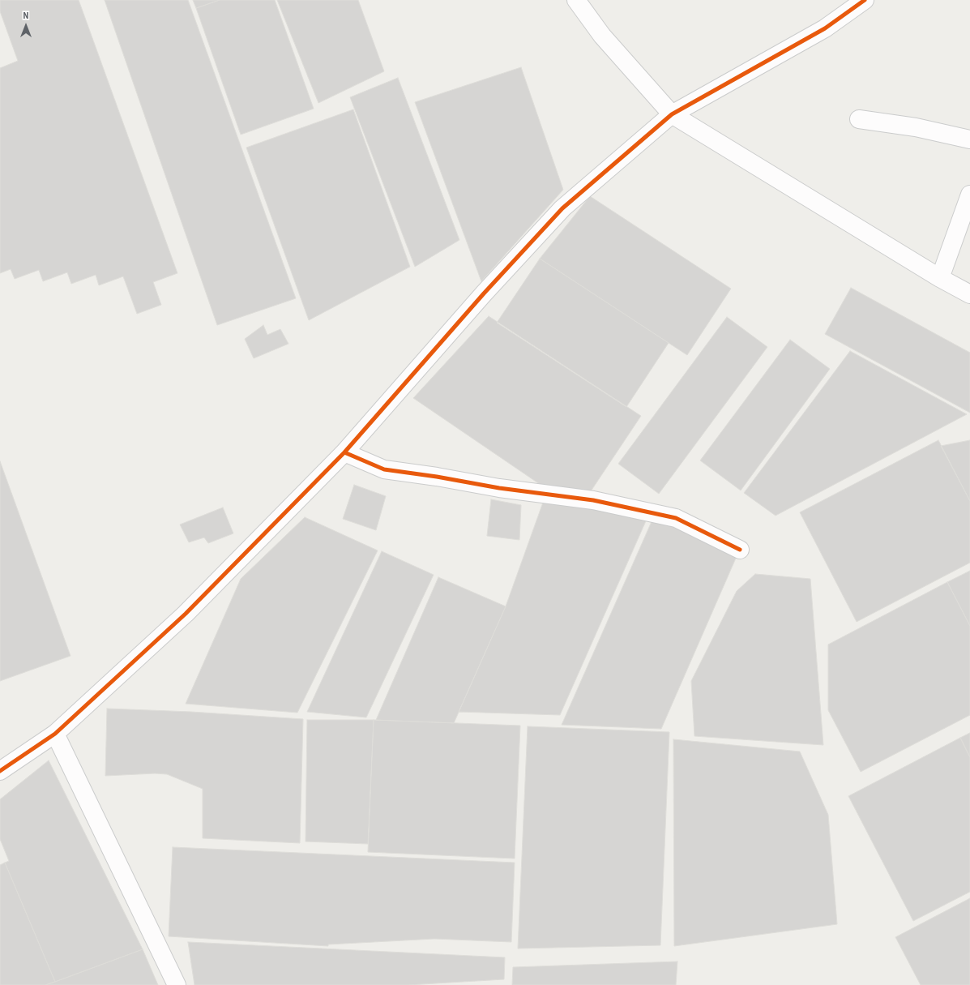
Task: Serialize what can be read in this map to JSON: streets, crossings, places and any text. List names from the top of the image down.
{
  "north": "top"
}
